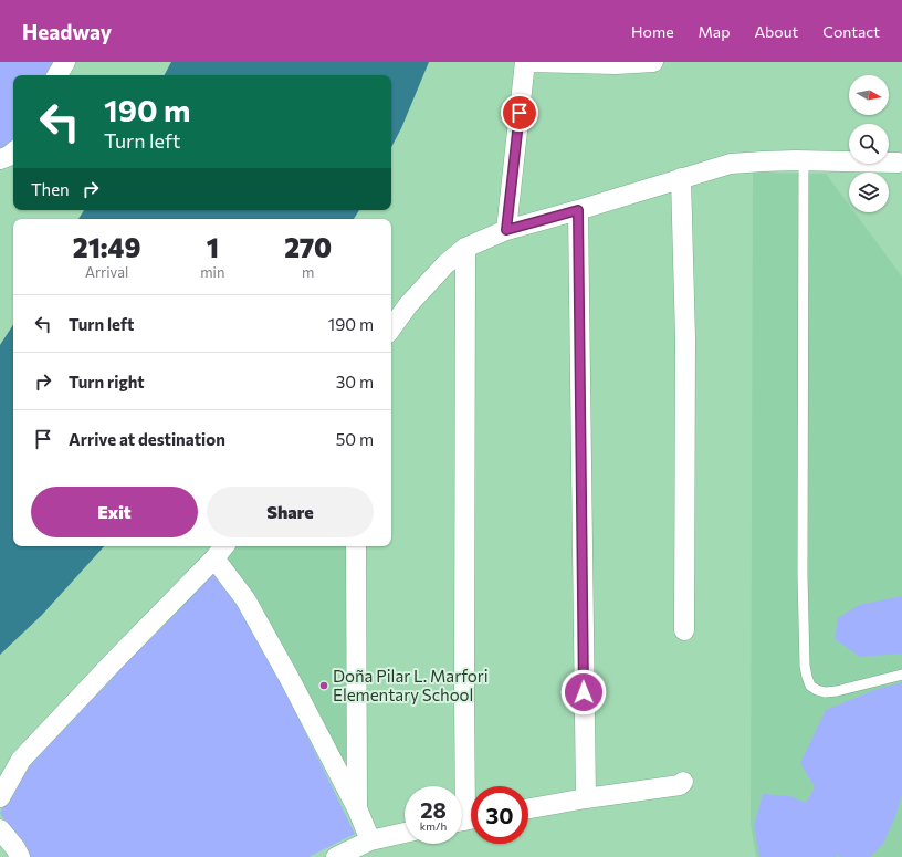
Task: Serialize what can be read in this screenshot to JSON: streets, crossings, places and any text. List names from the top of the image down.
{
  "places": ["Doña Pilar L. Marfori Elementary School"],
  "north": "right",
  "page": {
    "header": "Headway",
    "nav": [
      "Home",
      "Map",
      "About",
      "Contact"
    ],
    "turn": ["190 m", "Turn left"],
    "then": "Then",
    "eta": [
      "21:49",
      "Arrival",
      "1",
      "min",
      "270",
      "m"
    ],
    "list": [
      {
        "name": "Turn left",
        "value": "190 m"
      },
      {
        "name": "Turn right",
        "value": "30 m"
      },
      {
        "name": "Arrive at destination",
        "value": "50 m"
      }
    ],
    "buttons": ["Exit", "Share"],
    "speed": "28 km/h",
    "limit": "30"
  }
}
